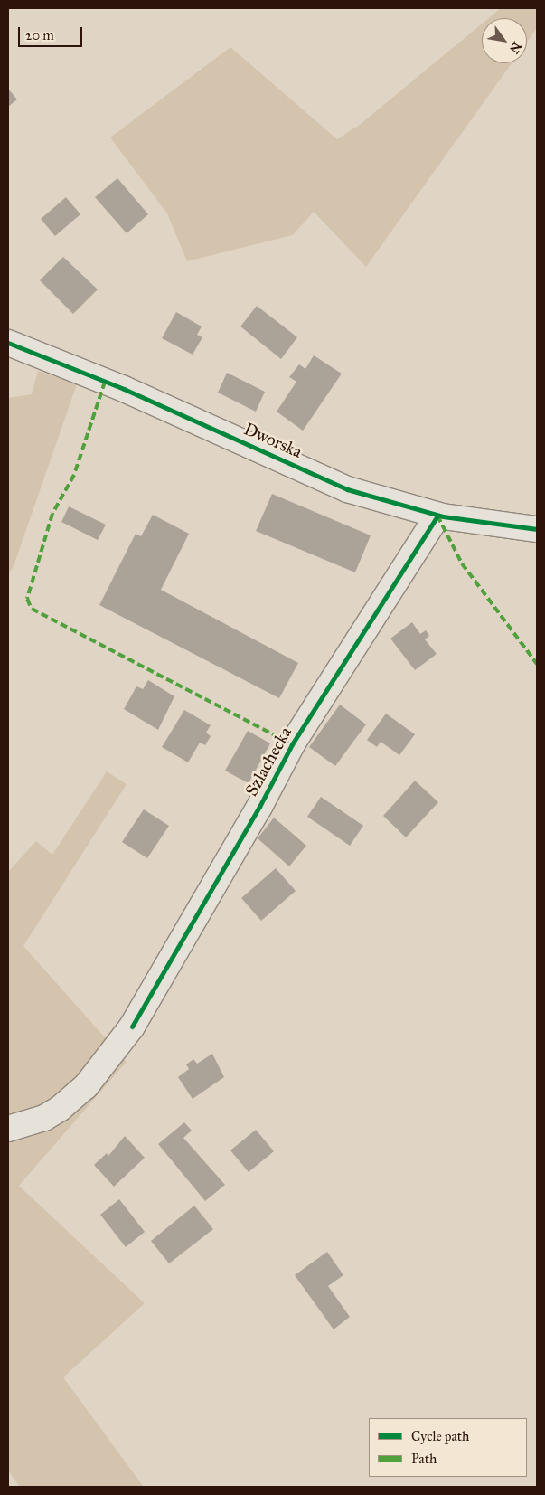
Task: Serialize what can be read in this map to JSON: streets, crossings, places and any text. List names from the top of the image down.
{
  "streets": {
    "street": ["Dworska", "Szlachecka"]
  },
  "crossings": [
    ["Dworska", "Szlachecka"]
  ],
  "legend": ["Cycle path", "Path"],
  "scale_bar": "20 m",
  "north": "bottom right"
}
